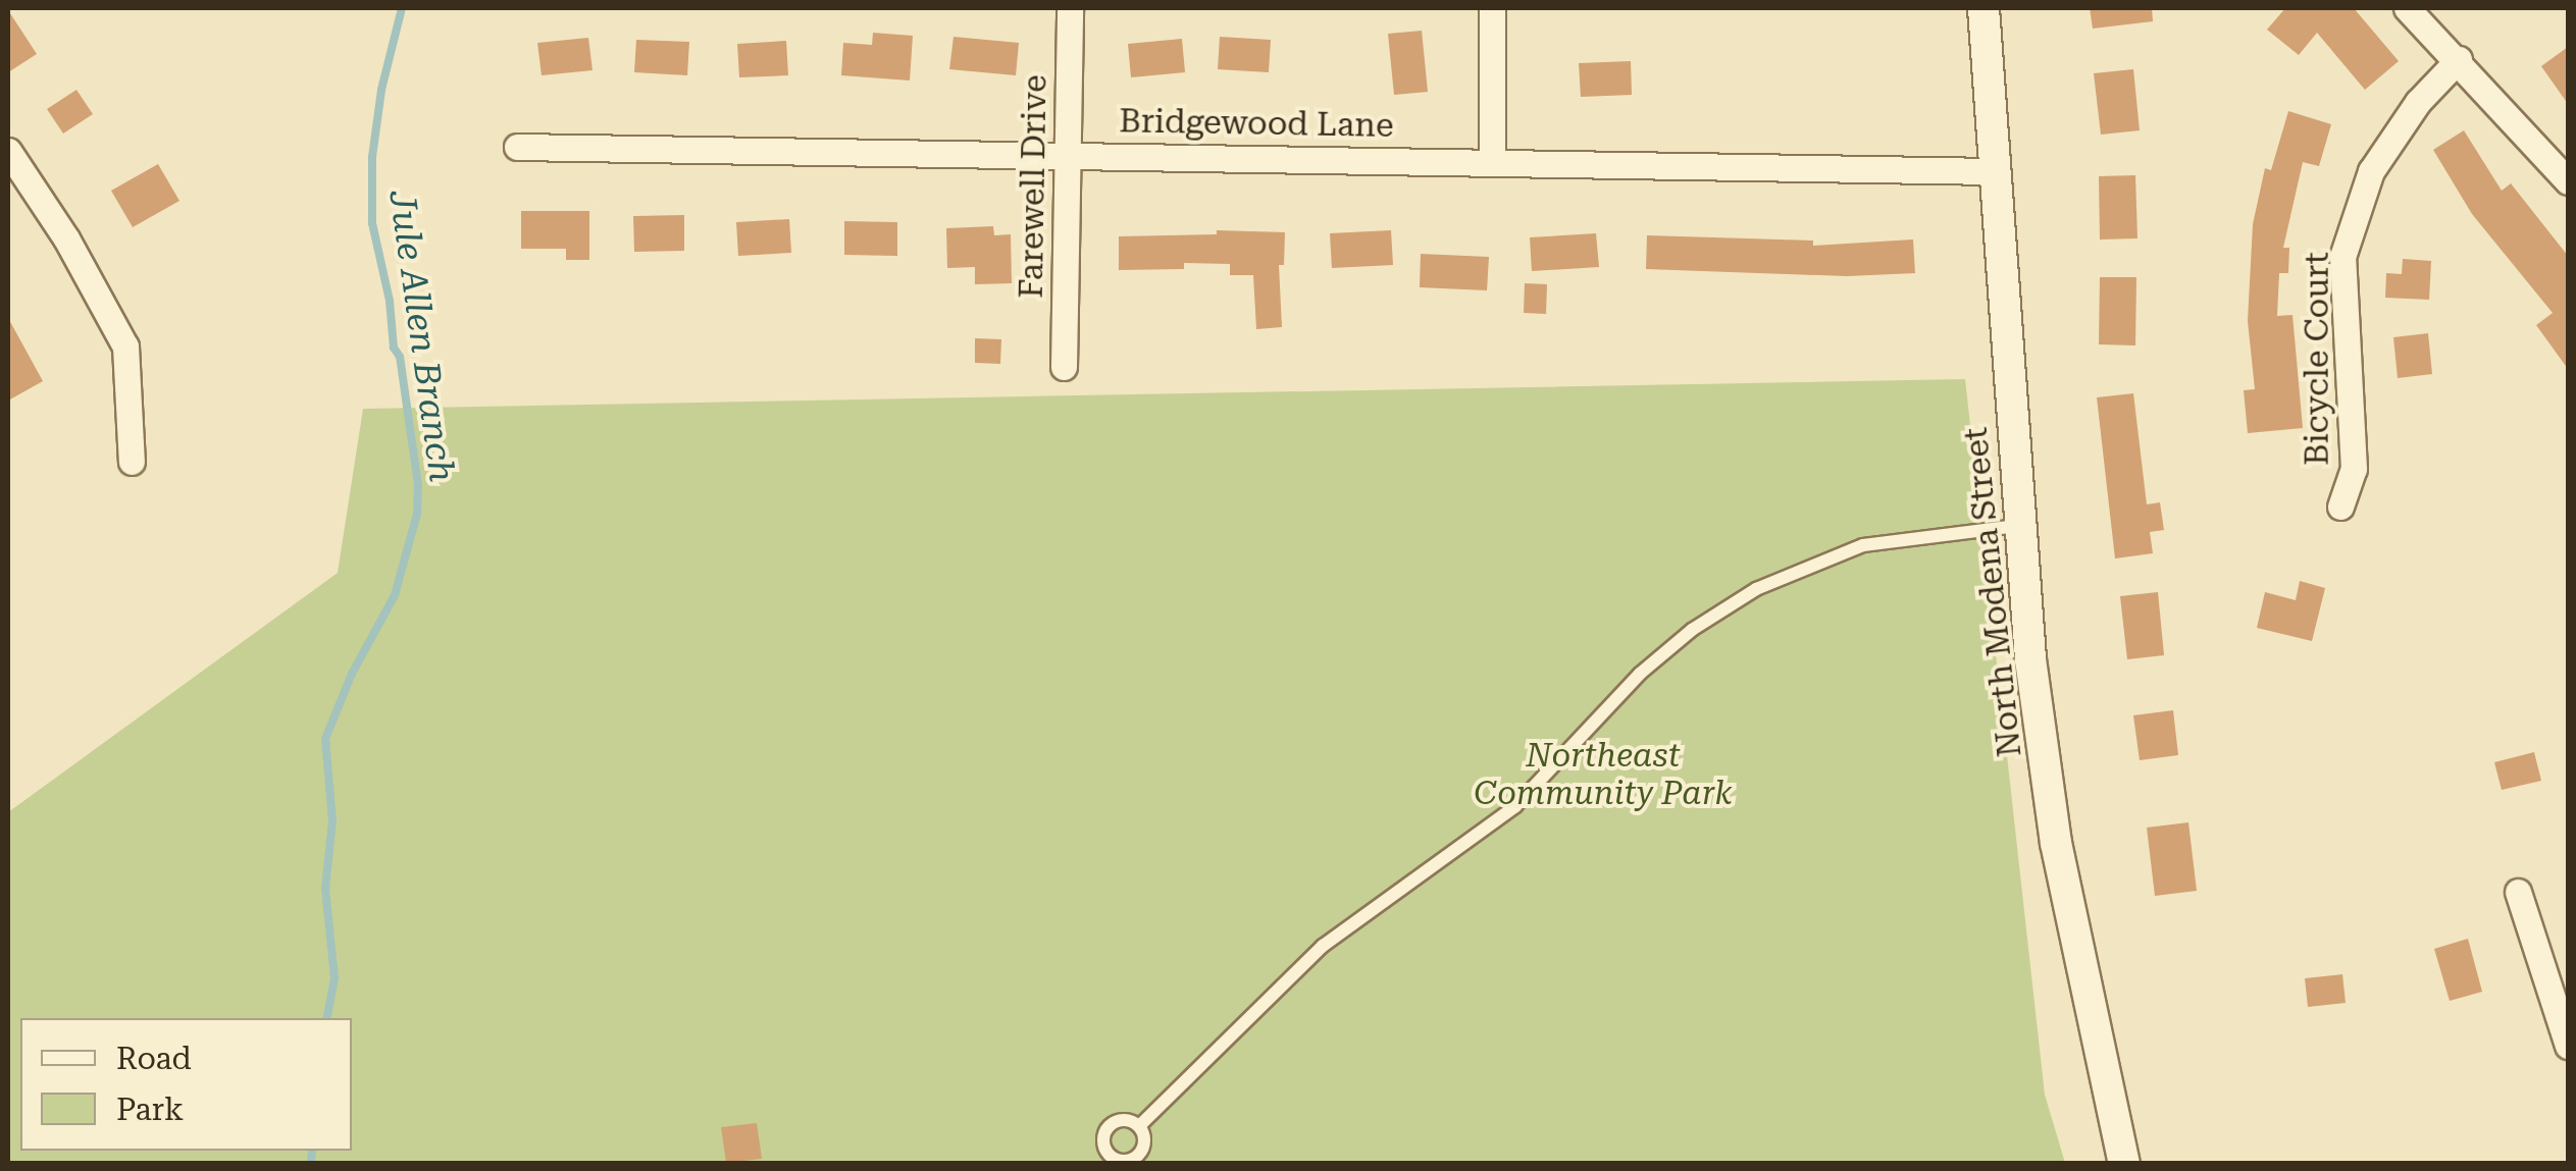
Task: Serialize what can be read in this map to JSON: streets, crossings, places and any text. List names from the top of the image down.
{
  "streets": {
    "street": [
      "Bridgewood Lane",
      "Farewell Drive",
      "Bicycle Court",
      "North Modena Street"
    ]
  },
  "crossings": [
    ["Bridgewood Lane", "Farewell Drive"],
    ["Bridgewood Lane", "North Modena Street"]
  ],
  "water": ["Jule Allen Branch"],
  "parks": ["Northeast Community Park"],
  "legend": ["Road", "Park"]
}
